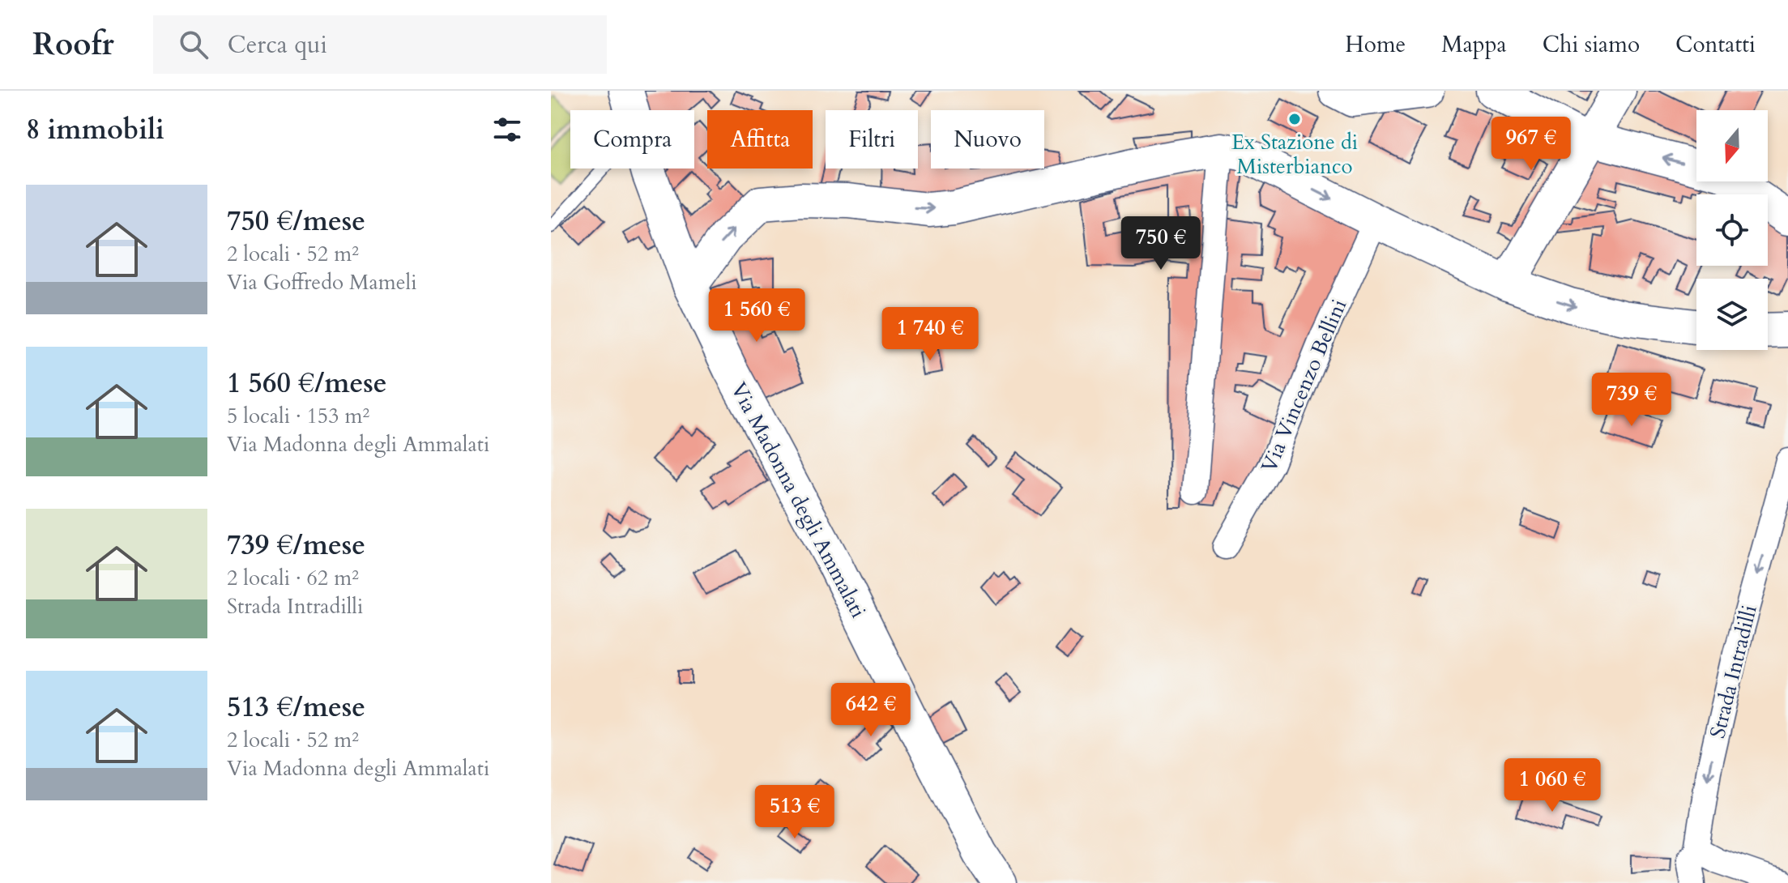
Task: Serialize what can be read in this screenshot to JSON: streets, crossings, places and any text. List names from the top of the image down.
{
  "streets": {
    "street": ["Via Vincenzo Bellini", "Via Madonna degli Ammalati", "Strada Intradilli"]
  },
  "one_way": ["Strada Intradilli"],
  "places": ["Ex Stazione di Misterbianco"],
  "north": "bottom",
  "page": {
    "header": "Roofr",
    "search": "Cerca qui",
    "nav": [
      "Home",
      "Mappa",
      "Chi siamo",
      "Contatti"
    ],
    "heading": "8 immobili",
    "chip": [
      "Compra",
      "Affitta",
      "Filtri",
      "Nuovo"
    ],
    "price": [
      "967 €",
      "750 €",
      "1 560 €",
      "1 740 €",
      "739 €",
      "642 €",
      "1 060 €",
      "513 €"
    ],
    "list": [
      {
        "name": "750 €/mese",
        "note": "2 locali · 52 m² · Via Goffredo Mameli"
      },
      {
        "name": "1 560 €/mese",
        "note": "5 locali · 153 m² · Via Madonna degli Ammalati"
      },
      {
        "name": "739 €/mese",
        "note": "2 locali · 62 m² · Strada Intradilli"
      },
      {
        "name": "513 €/mese",
        "note": "2 locali · 52 m² · Via Madonna degli Ammalati"
      }
    ]
  }
}
